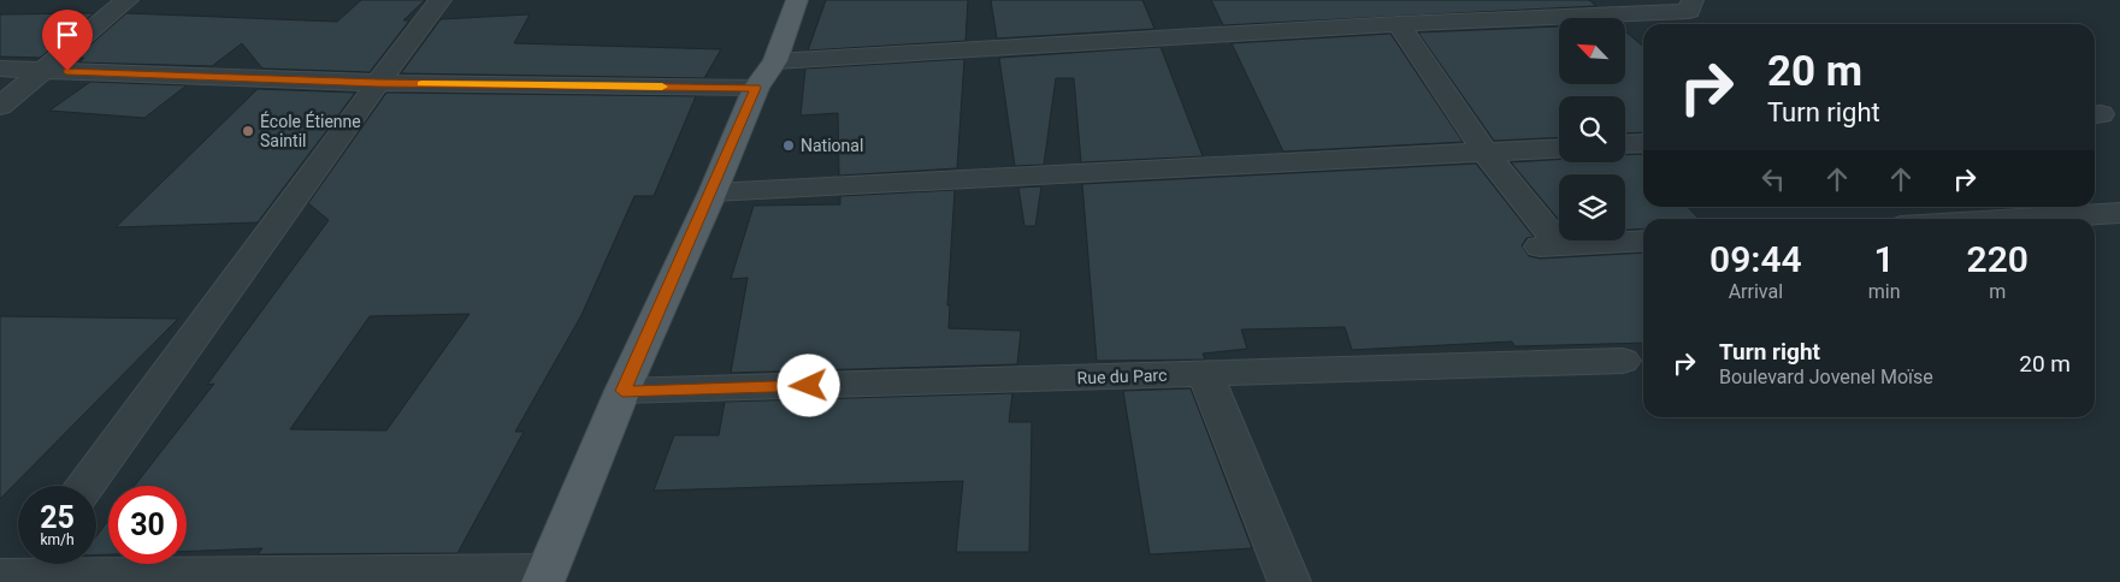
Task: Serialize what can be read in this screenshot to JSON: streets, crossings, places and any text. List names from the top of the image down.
{
  "streets": {
    "street": ["Rue du Parc"]
  },
  "places": ["École Étienne Saintil", "National"],
  "north": "top left",
  "page": {
    "turn": ["20 m", "Turn right"],
    "eta": [
      "09:44",
      "Arrival",
      "1",
      "min",
      "220",
      "m"
    ],
    "list": [
      {
        "name": "Turn right",
        "note": "Boulevard Jovenel Moïse",
        "value": "20 m"
      }
    ],
    "speed": "25 km/h",
    "limit": "30"
  }
}
